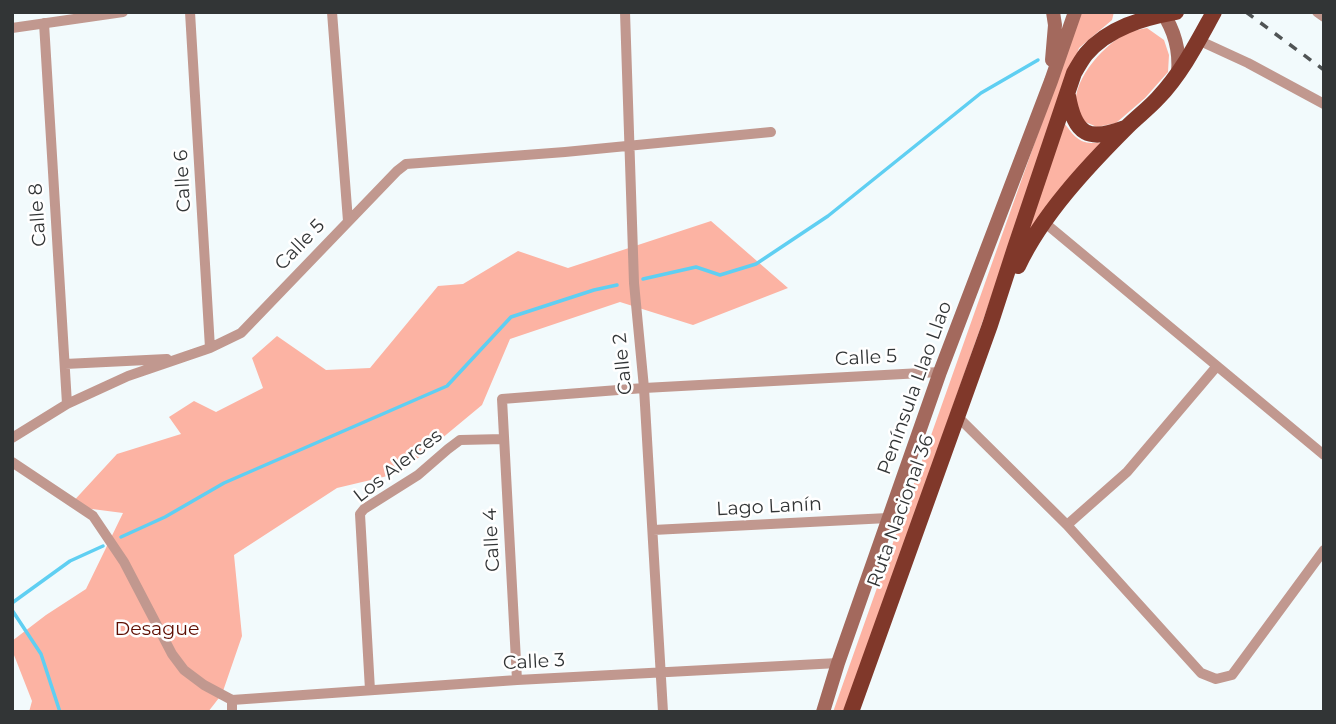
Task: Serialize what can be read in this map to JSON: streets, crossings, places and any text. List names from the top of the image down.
{
  "streets": {
    "highway": ["Ruta Nacional 36"],
    "main road": ["Península Llao Llao"],
    "street": [
      "Calle 6",
      "Calle 8",
      "Calle 5",
      "Calle 2",
      "Los Alerces",
      "Lago Lanín",
      "Calle 4",
      "Calle 3"
    ]
  },
  "crossings": [
    ["Calle 6", "Calle 5"],
    ["Calle 8", "Calle 5"],
    ["Calle 5", "Calle 2"],
    ["Calle 5", "Península Llao Llao"],
    ["Calle 5", "Calle 4"],
    ["Calle 2", "Lago Lanín"],
    ["Calle 2", "Calle 3"],
    ["Península Llao Llao", "Lago Lanín"],
    ["Península Llao Llao", "Calle 3"],
    ["Los Alerces", "Calle 4"],
    ["Los Alerces", "Calle 3"],
    ["Calle 4", "Calle 3"]
  ],
  "parks": ["Desague"]
}
